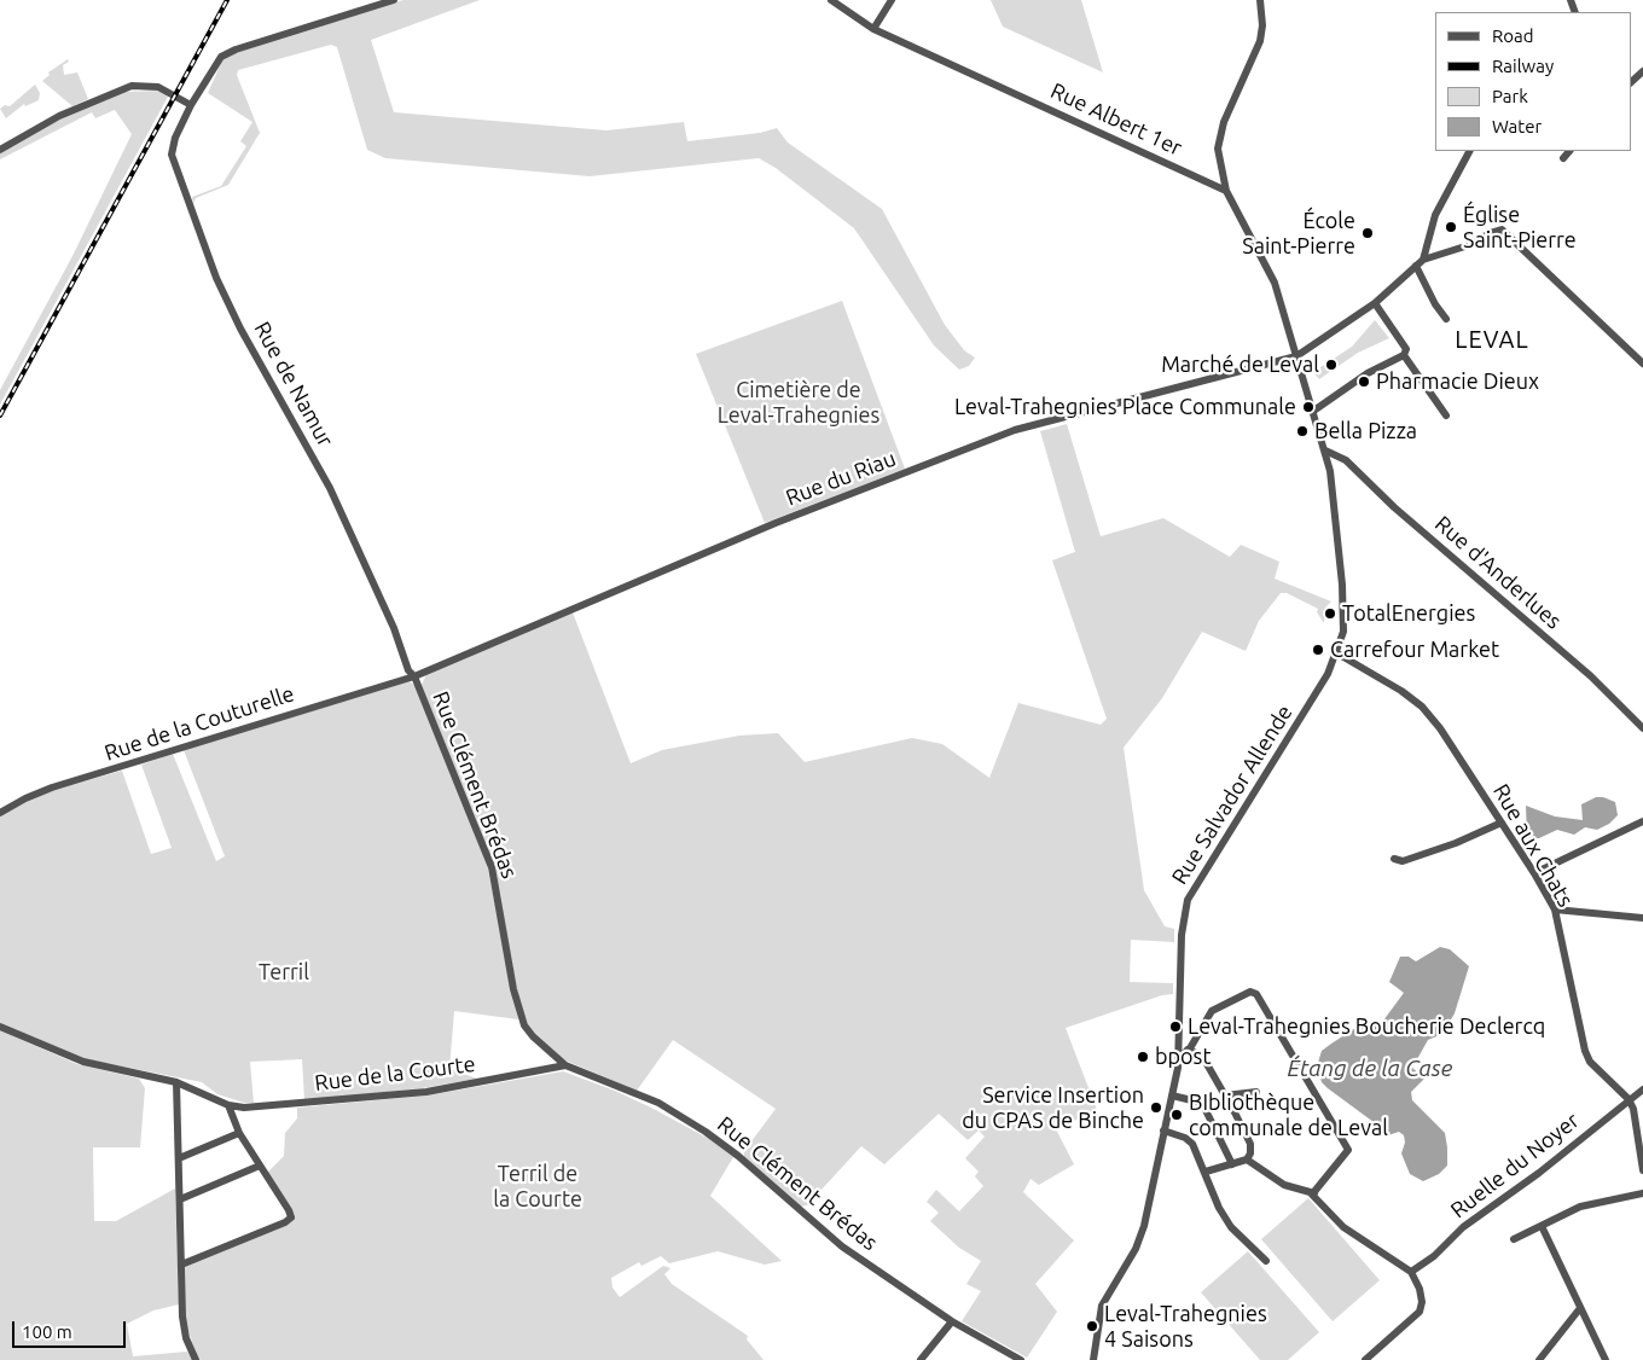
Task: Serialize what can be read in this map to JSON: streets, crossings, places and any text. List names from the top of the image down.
{
  "streets": {
    "street": [
      "Rue Albert 1er",
      "Rue de Namur",
      "Rue du Riau",
      "Rue d'Anderlues",
      "Rue de la Couturelle",
      "Rue Clément Brédas",
      "Rue Salvador Allende",
      "Rue aux Chats",
      "Rue de la Courte",
      "Ruelle du Noyer"
    ]
  },
  "crossings": [
    ["Rue de Namur", "Rue du Riau"],
    ["Rue de Namur", "Rue de la Couturelle"],
    ["Rue de Namur", "Rue Clément Brédas"],
    ["Rue du Riau", "Rue de la Couturelle"],
    ["Rue du Riau", "Rue Clément Brédas"],
    ["Rue du Riau", "Rue Salvador Allende"],
    ["Rue d'Anderlues", "Rue Salvador Allende"],
    ["Rue de la Couturelle", "Rue Clément Brédas"],
    ["Rue Clément Brédas", "Rue de la Courte"],
    ["Rue Salvador Allende", "Rue aux Chats"],
    ["Rue aux Chats", "Ruelle du Noyer"]
  ],
  "districts": ["LEVAL"],
  "water": ["Étang de la Case"],
  "parks": ["Cimetière de Leval-Trahegnies", "Terril", "Terril de la Courte"],
  "places": [
    "Église Saint-Pierre",
    "École Saint-Pierre",
    "Marché de Leval",
    "Pharmacie Dieux",
    "Leval-Trahegnies Place Communale",
    "Bella Pizza",
    "TotalEnergies",
    "Carrefour Market",
    "Leval-Trahegnies Boucherie Declercq",
    "bpost",
    "Service Insertion du CPAS de Binche",
    "BIbliothèque communale de Leval",
    "Leval-Trahegnies 4 Saisons"
  ],
  "legend": [
    "Road",
    "Railway",
    "Park",
    "Water"
  ],
  "scale_bar": "100 m"
}
